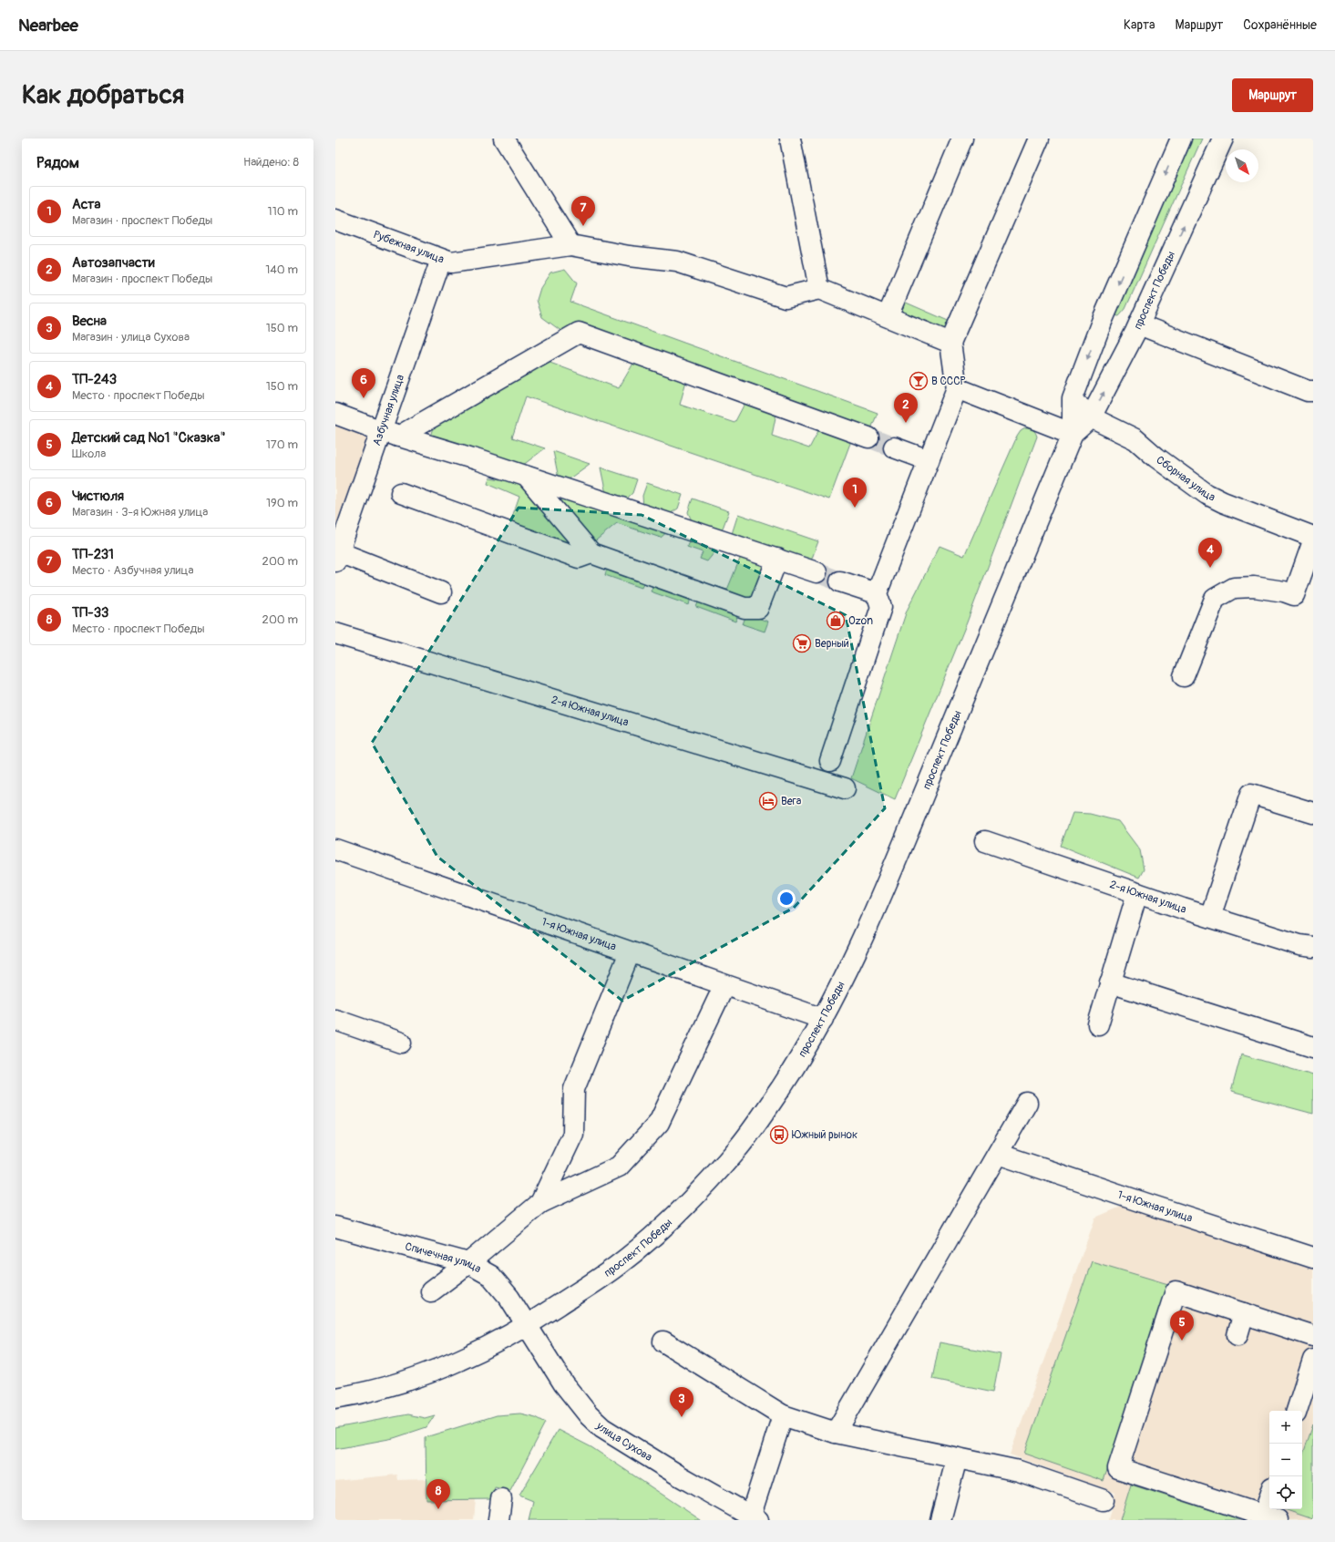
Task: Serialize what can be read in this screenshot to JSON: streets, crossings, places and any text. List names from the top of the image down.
{
  "streets": {
    "street": [
      "Рубежная улица",
      "проспект Победы",
      "Азбучная улица",
      "Сборная улица",
      "2-я Южная улица",
      "1-я Южная улица",
      "Спичечная улица",
      "улица Сухова"
    ]
  },
  "crossings": [
    ["Рубежная улица", "Азбучная улица"],
    ["проспект Победы", "Сборная улица"],
    ["проспект Победы", "1-я Южная улица"],
    ["проспект Победы", "Спичечная улица"],
    ["проспект Победы", "улица Сухова"],
    ["Спичечная улица", "улица Сухова"]
  ],
  "places": {
    "bar": ["В СССР"],
    "shop": ["Ozon"],
    "supermarket": ["Верный"],
    "hotel": ["Вега"],
    "bus stop": ["Южный рынок"]
  },
  "north": "bottom right",
  "page": {
    "header": "Nearbee",
    "nav": ["Карта", "Маршрут", "Сохранённые"],
    "buttons": "Маршрут",
    "title": "Как добраться",
    "heading": ["Рядом", "Найдено: 8"],
    "list": [
      {
        "mark": "1",
        "name": "Аста",
        "note": "Магазин · проспект Победы",
        "value": "110 m"
      },
      {
        "mark": "2",
        "name": "Автозапчасти",
        "note": "Магазин · проспект Победы",
        "value": "140 m"
      },
      {
        "mark": "3",
        "name": "Весна",
        "note": "Магазин · улица Сухова",
        "value": "150 m"
      },
      {
        "mark": "4",
        "name": "ТП-243",
        "note": "Место · проспект Победы",
        "value": "150 m"
      },
      {
        "mark": "5",
        "name": "Детский сад №1 \"Сказка\"",
        "note": "Школа",
        "value": "170 m"
      },
      {
        "mark": "6",
        "name": "Чистюля",
        "note": "Магазин · 3-я Южная улица",
        "value": "190 m"
      },
      {
        "mark": "7",
        "name": "ТП-231",
        "note": "Место · Азбучная улица",
        "value": "200 m"
      },
      {
        "mark": "8",
        "name": "ТП-33",
        "note": "Место · проспект Победы",
        "value": "200 m"
      }
    ],
    "pins": [
      "7",
      "6",
      "2",
      "1",
      "4",
      "5",
      "3",
      "8"
    ],
    "map_buttons": ["+", "−"]
  }
}
